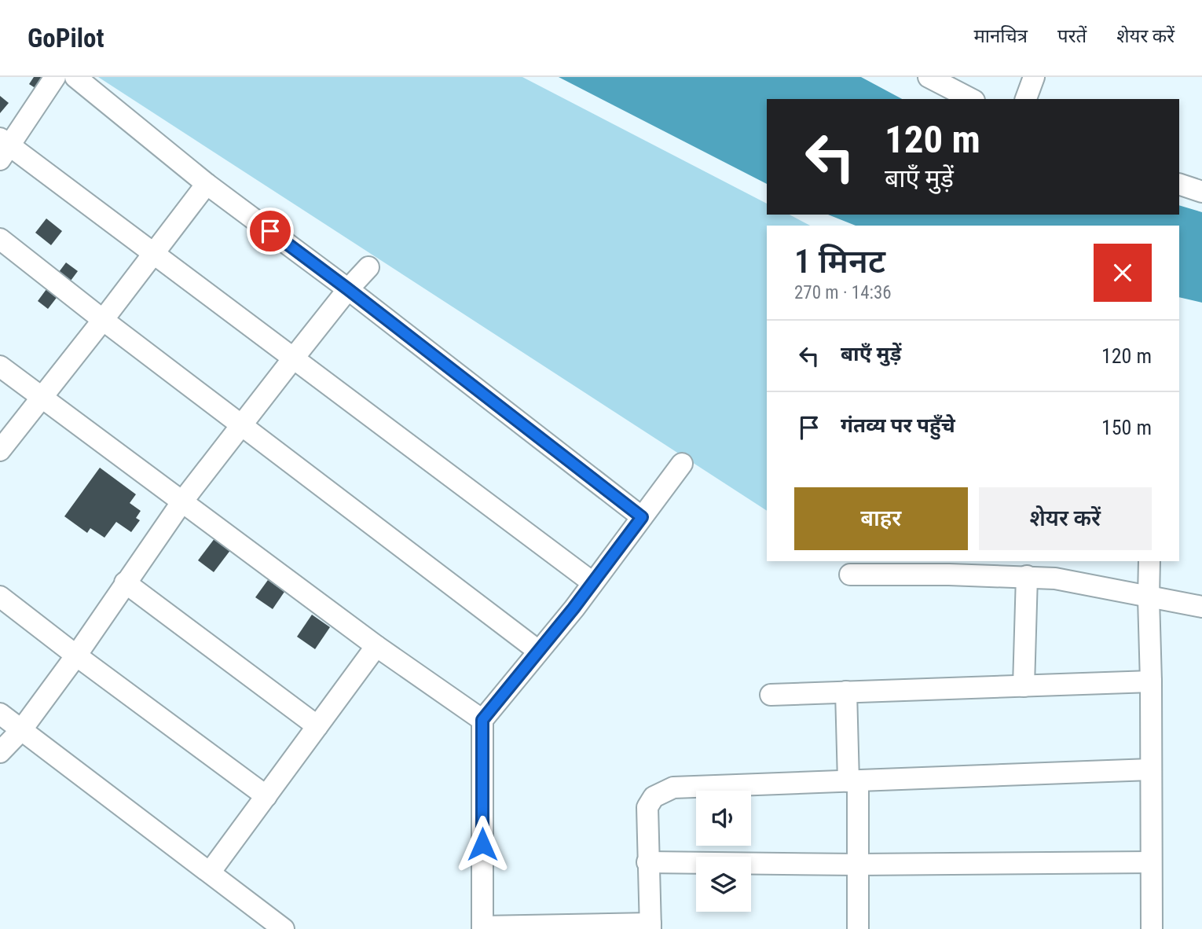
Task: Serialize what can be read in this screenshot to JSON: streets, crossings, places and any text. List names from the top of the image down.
{
  "page": {
    "header": "GoPilot",
    "nav": ["मानचित्र", "परतें", "शेयर करें"],
    "turn": ["120 m", "बाएँ मुड़ें"],
    "heading": ["1 मिनट", "270 m · 14:36"],
    "list": [
      {
        "name": "बाएँ मुड़ें",
        "value": "120 m"
      },
      {
        "name": "गंतव्य पर पहुँचे",
        "value": "150 m"
      }
    ],
    "buttons": ["बाहर", "शेयर करें"]
  }
}
